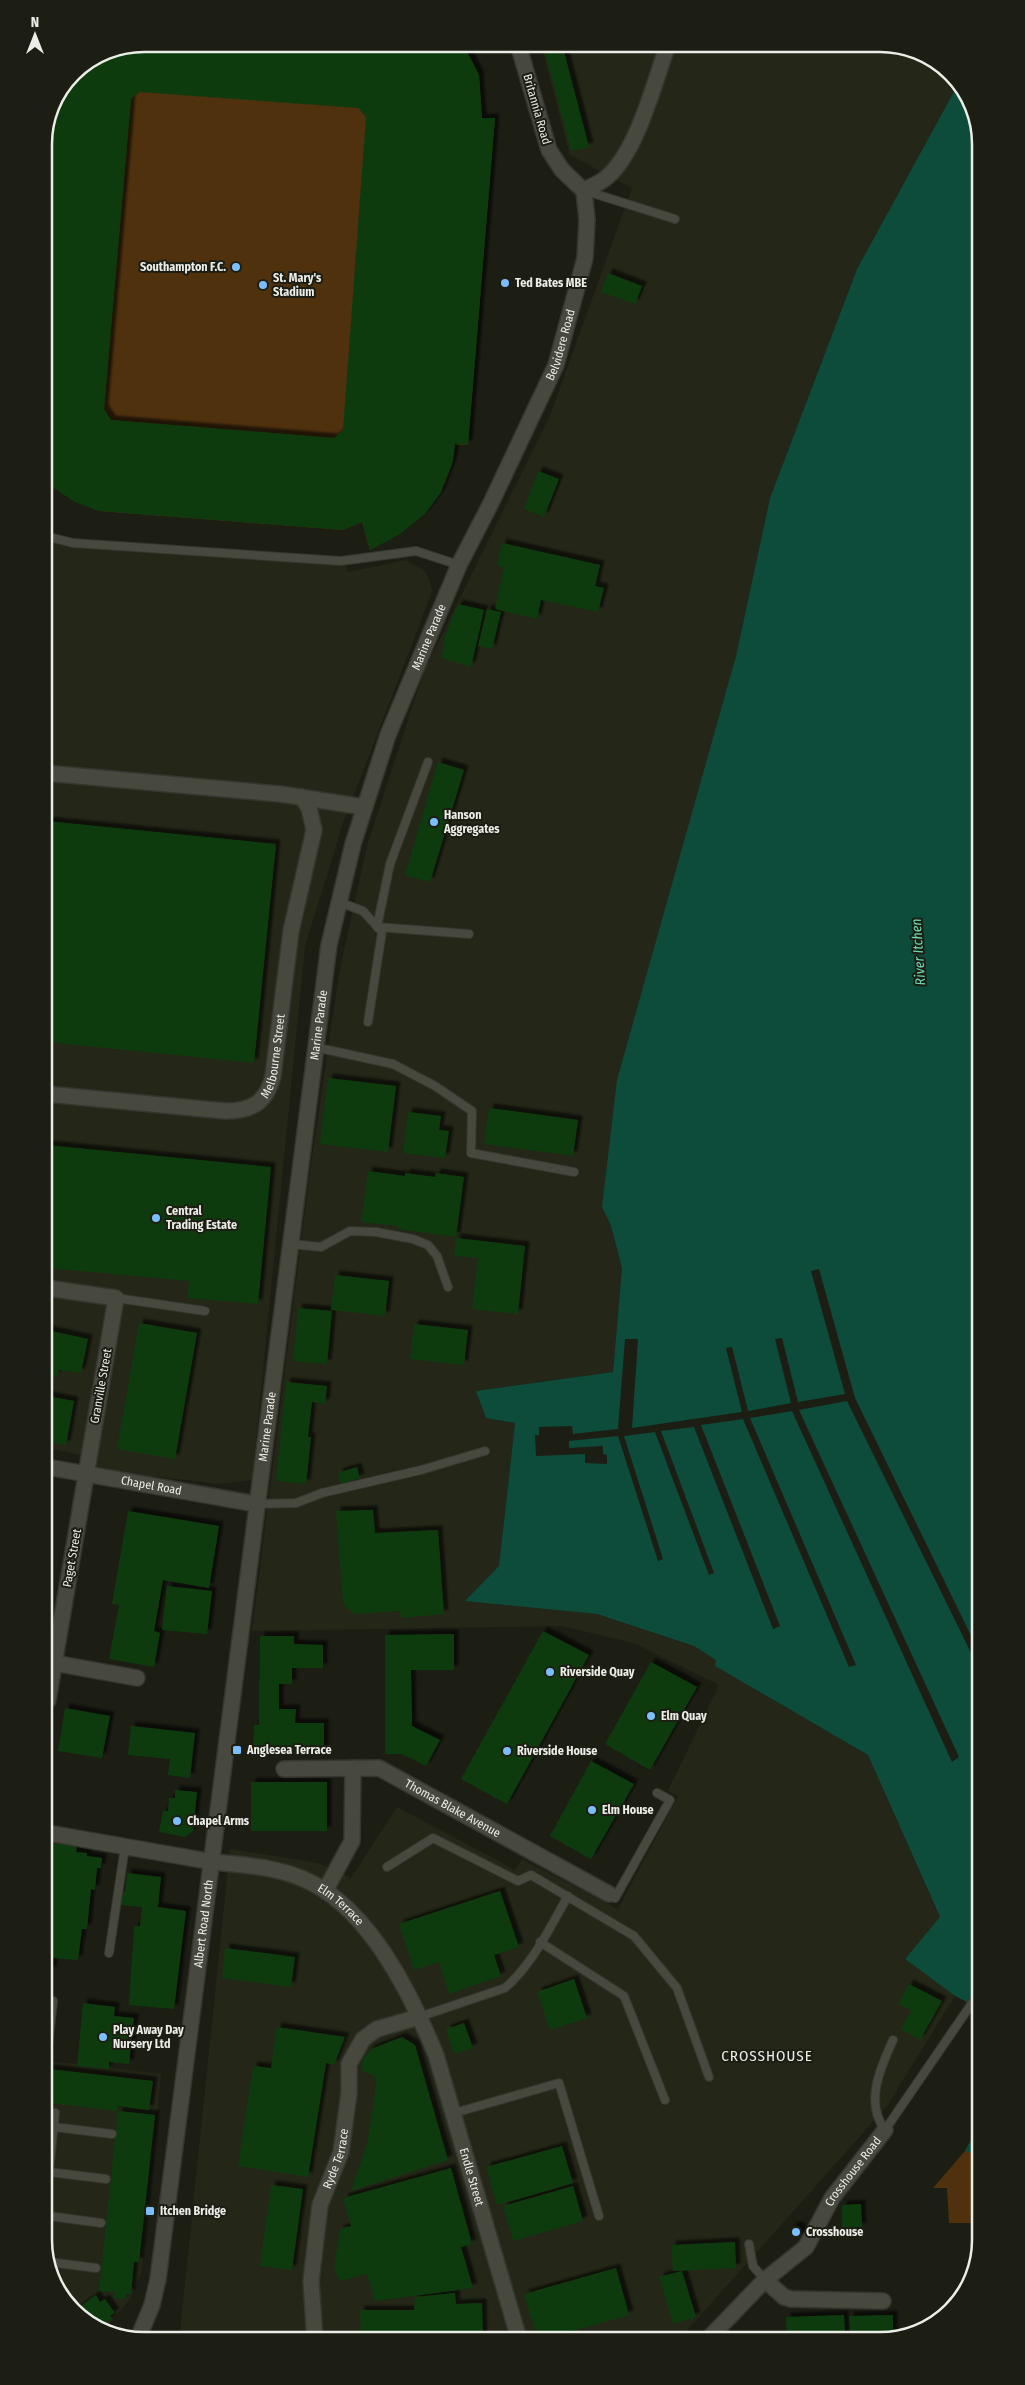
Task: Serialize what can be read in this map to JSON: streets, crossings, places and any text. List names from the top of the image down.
{
  "streets": {
    "street": [
      "Britannia Road",
      "Belvidere Road",
      "Marine Parade",
      "Melbourne Street",
      "Granville Street",
      "Chapel Road",
      "Paget Street",
      "Thomas Blake Avenue",
      "Elm Terrace",
      "Albert Road North",
      "Ryde Terrace",
      "Crosshouse Road",
      "Endle Street"
    ]
  },
  "crossings": [
    ["Britannia Road", "Belvidere Road"],
    ["Belvidere Road", "Marine Parade"],
    ["Marine Parade", "Chapel Road"],
    ["Marine Parade", "Albert Road North"],
    ["Granville Street", "Chapel Road"],
    ["Granville Street", "Paget Street"],
    ["Chapel Road", "Paget Street"],
    ["Chapel Road", "Albert Road North"],
    ["Elm Terrace", "Albert Road North"],
    ["Elm Terrace", "Ryde Terrace"],
    ["Elm Terrace", "Endle Street"],
    ["Ryde Terrace", "Endle Street"]
  ],
  "districts": ["CROSSHOUSE"],
  "water": ["River Itchen"],
  "places": {
    "other": [
      "Southampton F.C.",
      "Ted Bates MBE",
      "St. Mary's Stadium",
      "Hanson Aggregates",
      "Central Trading Estate",
      "Riverside Quay",
      "Elm Quay",
      "Riverside House",
      "Elm House",
      "Chapel Arms",
      "Play Away Day Nursery Ltd",
      "Crosshouse"
    ],
    "transit": ["Anglesea Terrace", "Itchen Bridge"]
  },
  "north": "top"
}
